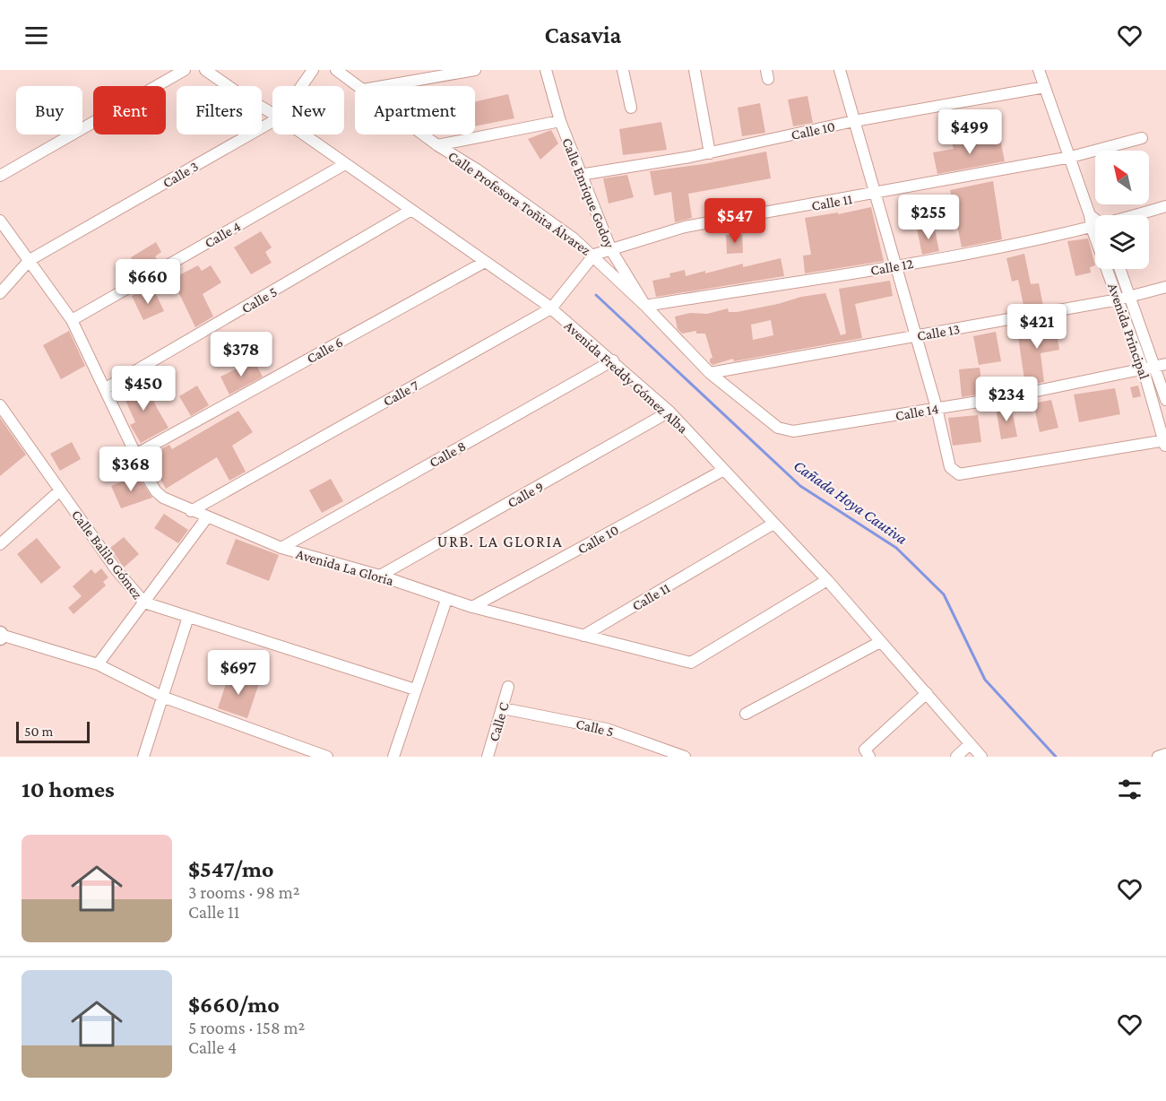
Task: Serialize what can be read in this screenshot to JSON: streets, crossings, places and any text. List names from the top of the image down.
{
  "streets": {
    "street": [
      "Calle 10",
      "Calle 3",
      "Calle Enrique Godoy",
      "Calle 11",
      "Calle Profesora Toñita Álvarez",
      "Calle 4",
      "Calle 12",
      "Calle 5",
      "Avenida Principal",
      "Calle 13",
      "Calle 6",
      "Avenida Freddy Gómez Alba",
      "Calle 7",
      "Calle 14",
      "Calle 8",
      "Calle 9",
      "Calle Balilo Gómez",
      "Avenida La Gloria",
      "Calle C"
    ]
  },
  "crossings": [
    ["Calle 10", "Calle Enrique Godoy"],
    ["Calle 10", "Avenida Principal"],
    ["Calle 10", "Avenida Freddy Gómez Alba"],
    ["Calle 10", "Avenida La Gloria"],
    ["Calle 3", "Avenida La Gloria"],
    ["Calle Enrique Godoy", "Calle 11"],
    ["Calle Enrique Godoy", "Calle Profesora Toñita Álvarez"],
    ["Calle Enrique Godoy", "Calle 12"],
    ["Calle Enrique Godoy", "Calle 13"],
    ["Calle Enrique Godoy", "Calle 14"],
    ["Calle 11", "Calle Profesora Toñita Álvarez"],
    ["Calle 11", "Avenida Principal"],
    ["Calle 11", "Avenida Freddy Gómez Alba"],
    ["Calle 11", "Calle 7"],
    ["Calle 11", "Avenida La Gloria"],
    ["Calle Profesora Toñita Álvarez", "Calle 12"],
    ["Calle Profesora Toñita Álvarez", "Calle 7"],
    ["Calle 4", "Avenida Freddy Gómez Alba"],
    ["Calle 4", "Avenida La Gloria"],
    ["Calle 12", "Avenida Principal"],
    ["Calle 5", "Avenida Freddy Gómez Alba"],
    ["Calle 5", "Avenida La Gloria"],
    ["Calle 5", "Calle C"],
    ["Avenida Principal", "Calle 13"],
    ["Avenida Principal", "Calle 14"],
    ["Calle 6", "Avenida Freddy Gómez Alba"],
    ["Calle 6", "Avenida La Gloria"],
    ["Avenida Freddy Gómez Alba", "Calle 7"],
    ["Avenida Freddy Gómez Alba", "Calle 8"],
    ["Avenida Freddy Gómez Alba", "Calle 9"],
    ["Avenida Freddy Gómez Alba", "Avenida La Gloria"],
    ["Calle 7", "Avenida La Gloria"],
    ["Calle 8", "Avenida La Gloria"],
    ["Calle 9", "Avenida La Gloria"]
  ],
  "districts": ["URB. LA GLORIA"],
  "water": ["Cañada Hoya Cautiva"],
  "scale_bar": "50 m",
  "north": "top left",
  "page": {
    "header": "Casavia",
    "chip": [
      "Buy",
      "Rent",
      "Filters",
      "New",
      "Apartment"
    ],
    "price": [
      "$499",
      "$255",
      "$547",
      "$660",
      "$421",
      "$378",
      "$450",
      "$234",
      "$368",
      "$697"
    ],
    "scale": "50 m",
    "heading": "10 homes",
    "list": [
      {
        "name": "$547/mo",
        "note": "3 rooms · 98 m² · Calle 11"
      },
      {
        "name": "$660/mo",
        "note": "5 rooms · 158 m² · Calle 4"
      }
    ]
  }
}
